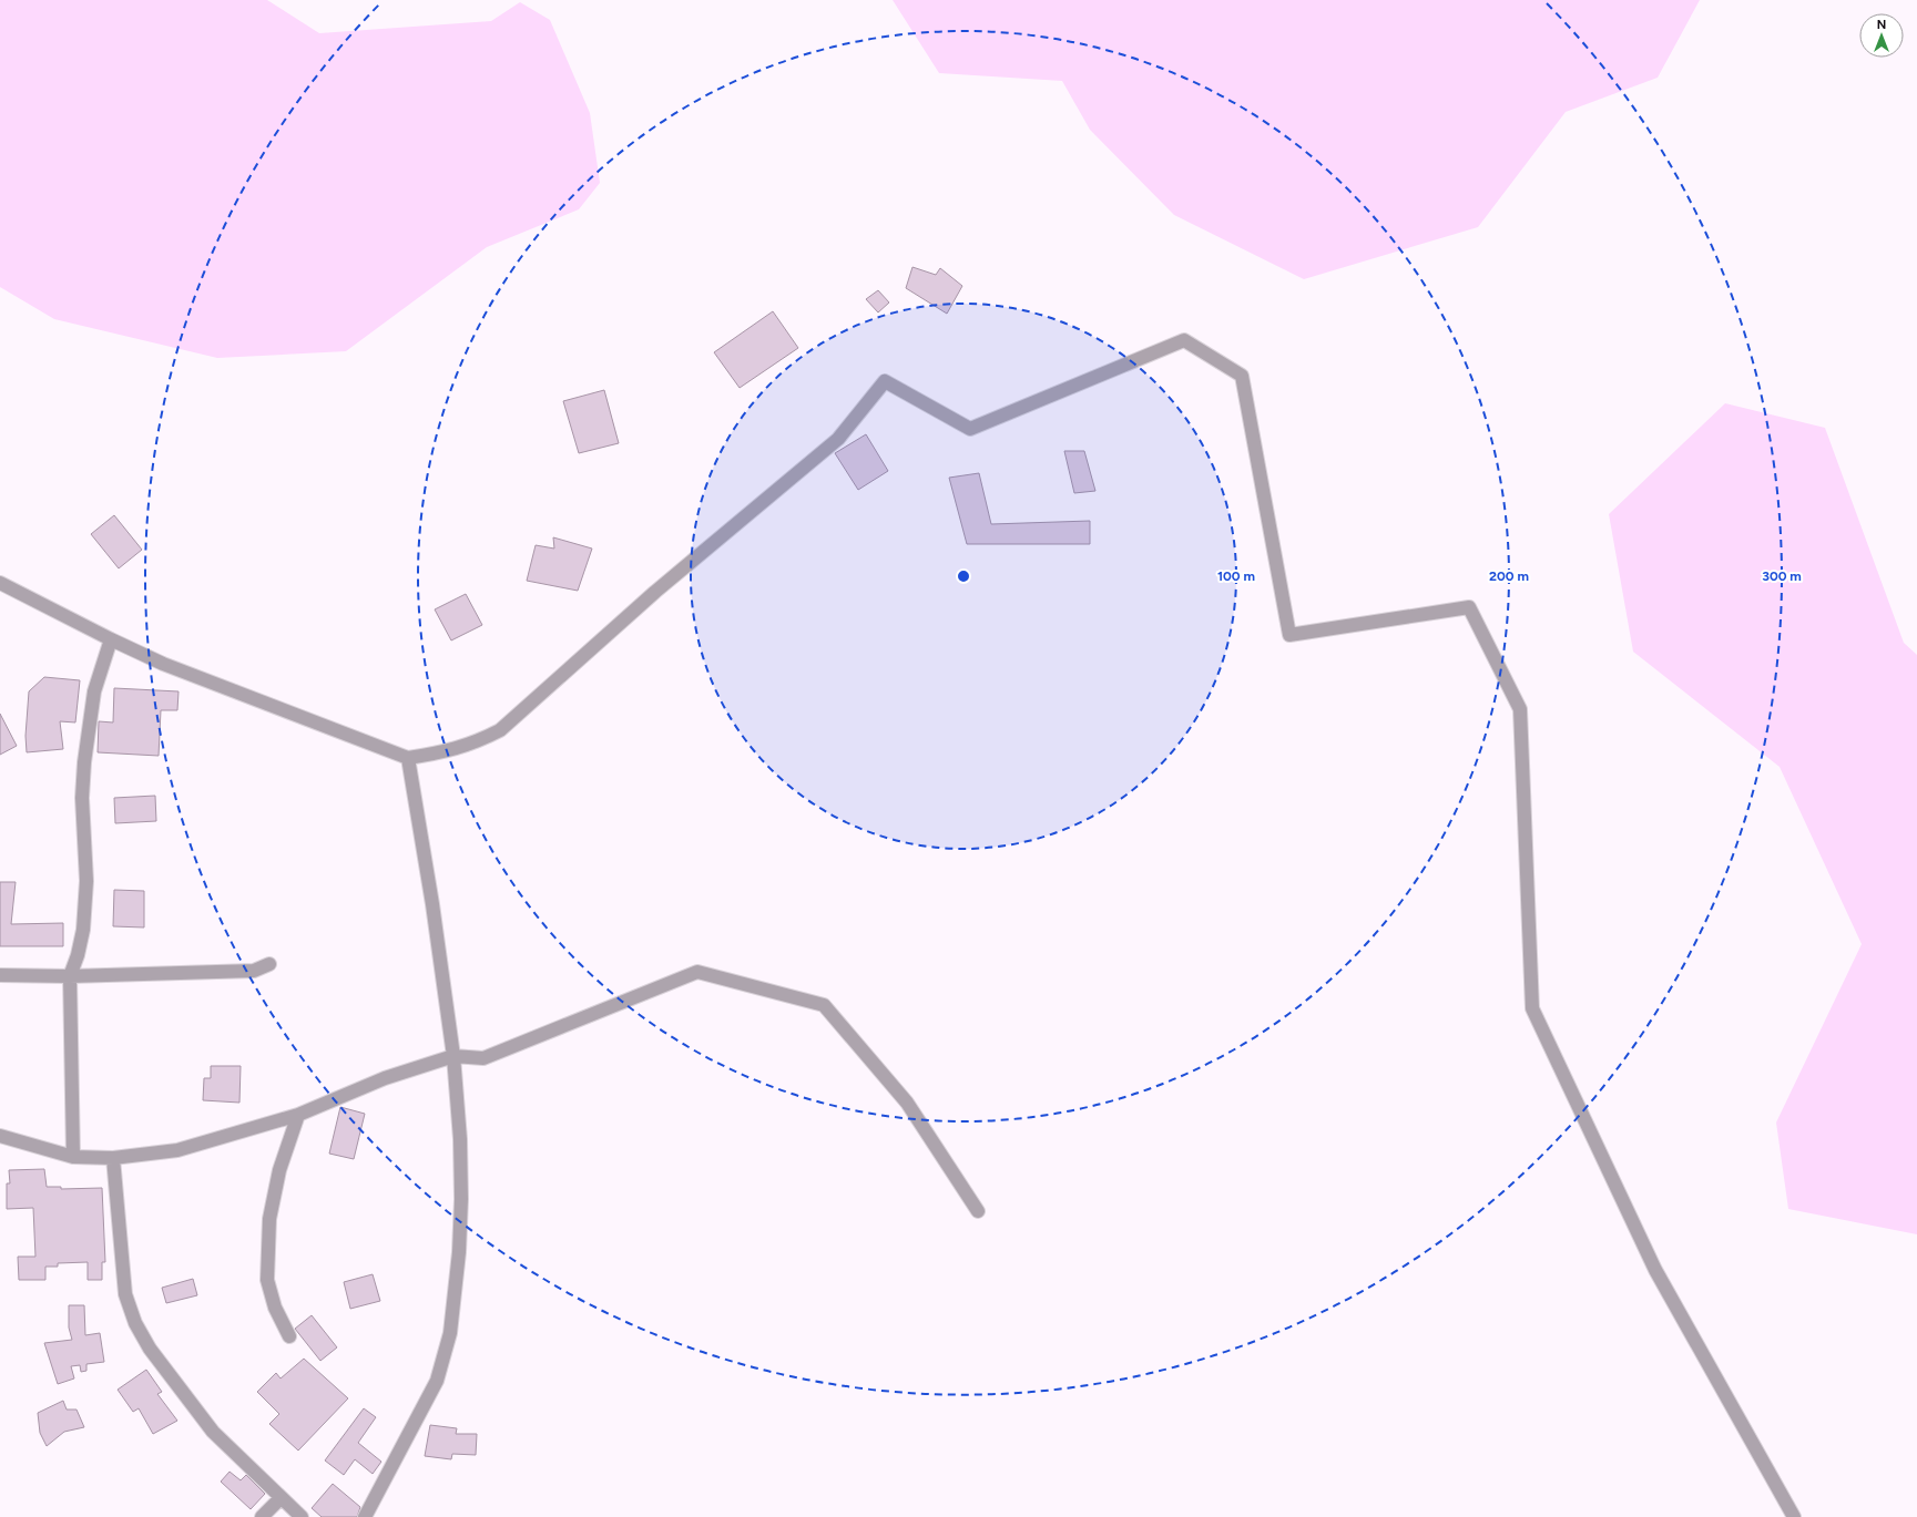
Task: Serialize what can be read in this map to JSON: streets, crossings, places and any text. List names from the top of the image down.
{
  "north": "top",
  "rings": ["100 m", "200 m", "300 m"]
}
